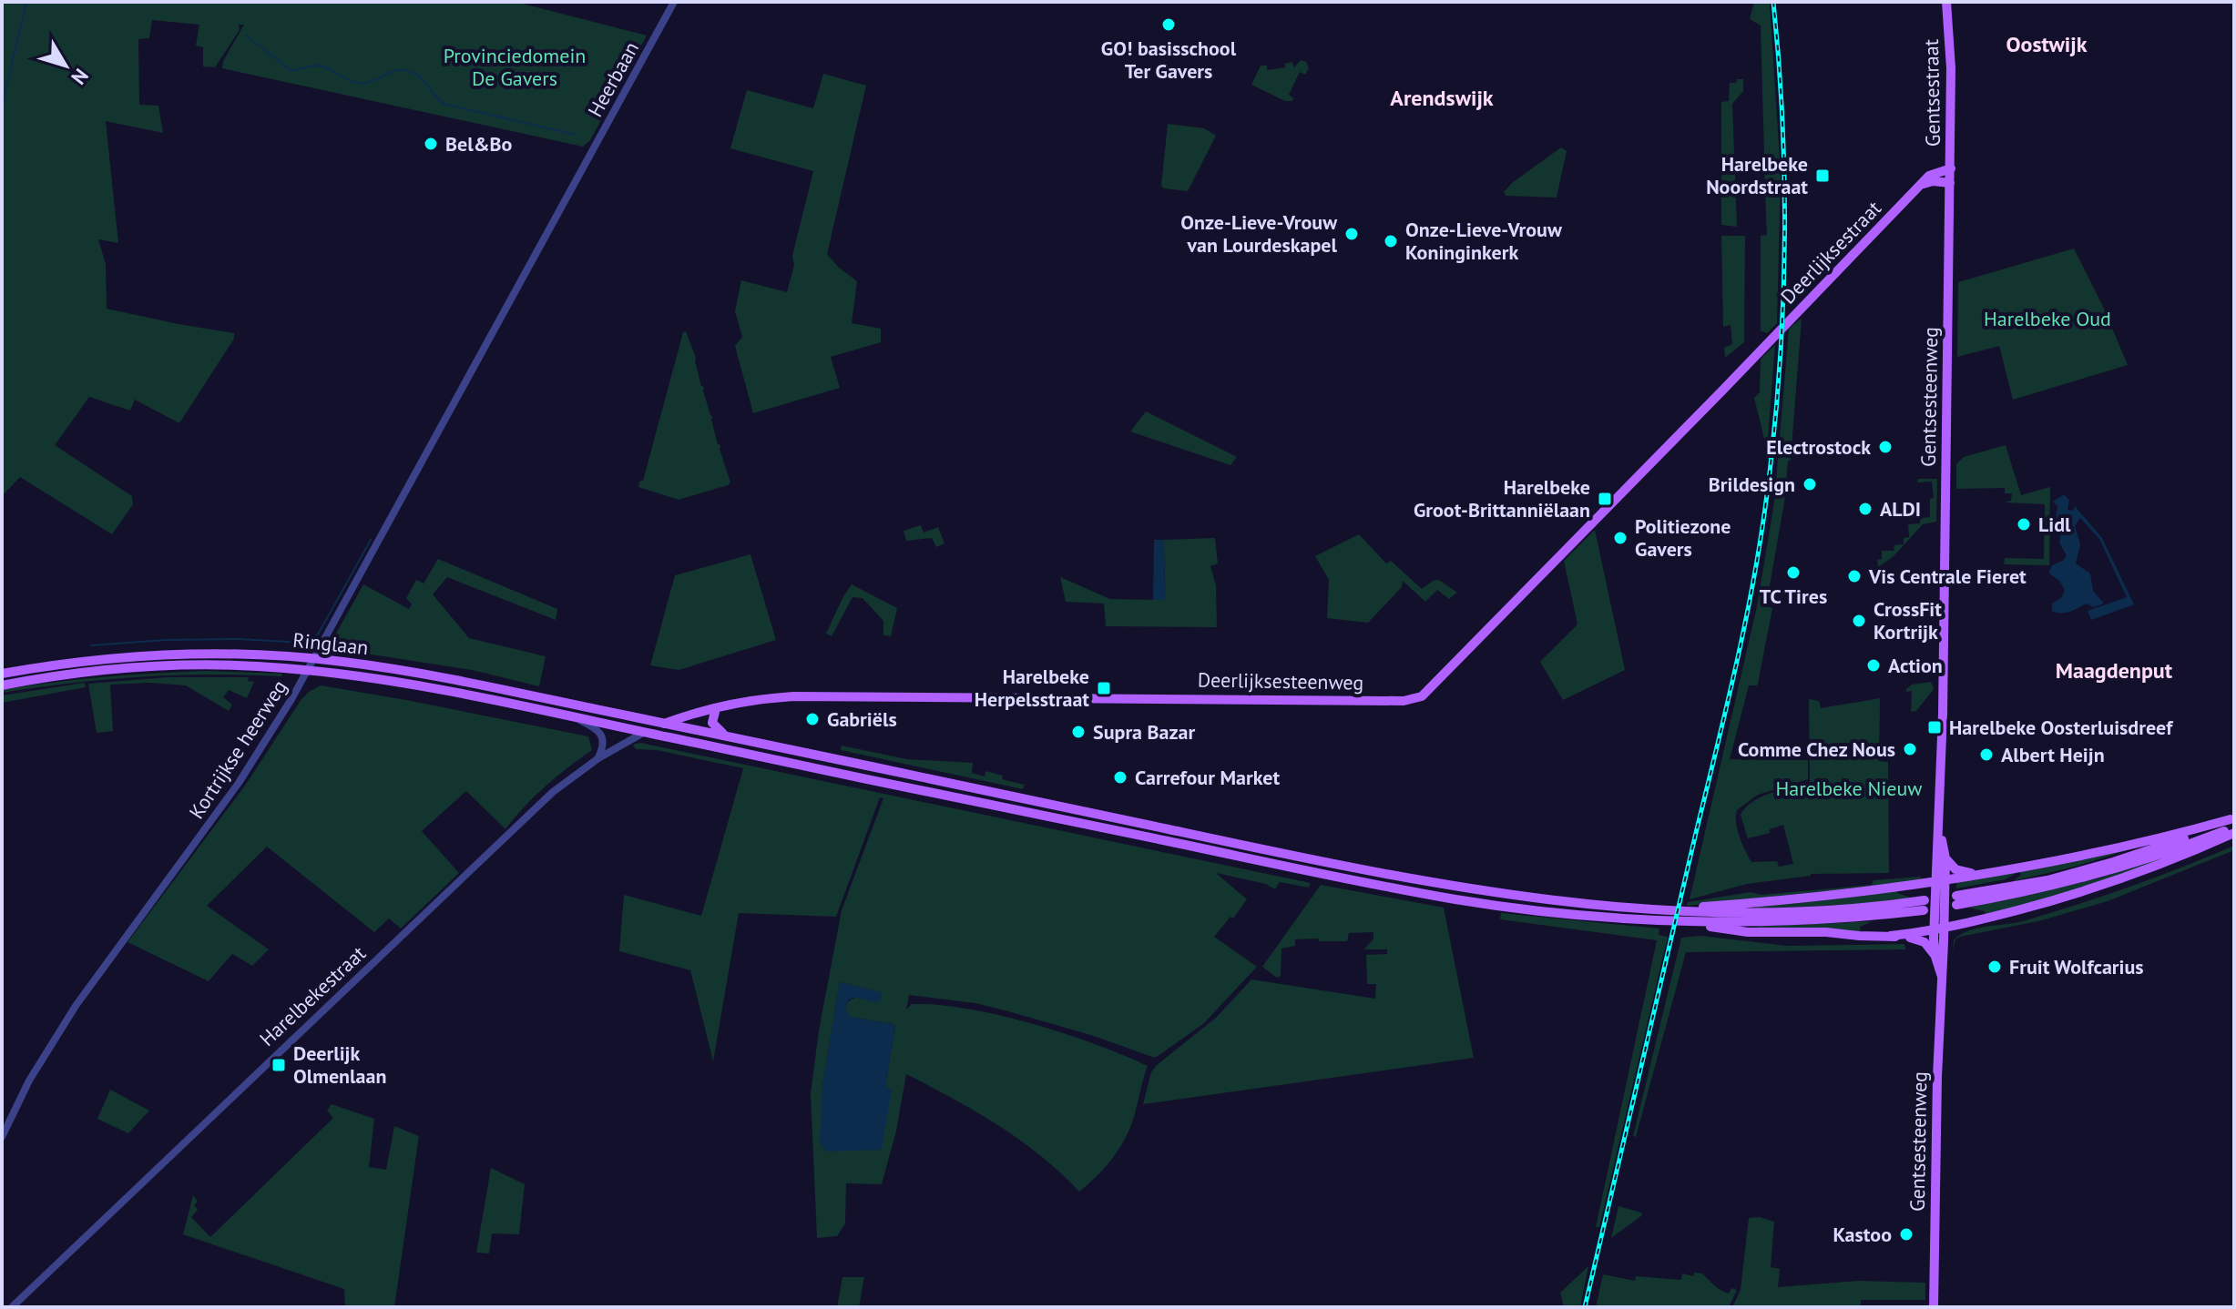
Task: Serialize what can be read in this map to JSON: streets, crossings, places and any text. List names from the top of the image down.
{
  "streets": {
    "main road": [
      "Gentsestraat",
      "Deerlijksestraat",
      "Gentsesteenweg",
      "Ringlaan",
      "Deerlijksesteenweg"
    ],
    "street": ["Heerbaan", "Kortrijkse heerweg", "Harelbekestraat"]
  },
  "crossings": [
    ["Heerbaan", "Kortrijkse heerweg"],
    ["Gentsestraat", "Deerlijksestraat"],
    ["Gentsestraat", "Gentsesteenweg"],
    ["Deerlijksestraat", "Deerlijksesteenweg"],
    ["Ringlaan", "Deerlijksesteenweg"],
    ["Ringlaan", "Kortrijkse heerweg"],
    ["Ringlaan", "Harelbekestraat"],
    ["Deerlijksesteenweg", "Harelbekestraat"]
  ],
  "districts": ["Oostwijk", "Arendswijk", "Maagdenput"],
  "parks": ["Provinciedomein De Gavers", "Harelbeke Oud", "Harelbeke Nieuw"],
  "places": {
    "other": [
      "GO! basisschool Ter Gavers",
      "Bel&Bo",
      "Onze-Lieve-Vrouw van Lourdeskapel",
      "Onze-Lieve-Vrouw Koninginkerk",
      "Electrostock",
      "Brildesign",
      "ALDI",
      "Lidl",
      "Politiezone Gavers",
      "TC Tires",
      "Vis Centrale Fieret",
      "CrossFit Kortrijk",
      "Action",
      "Gabriëls",
      "Supra Bazar",
      "Comme Chez Nous",
      "Albert Heijn",
      "Carrefour Market",
      "Fruit Wolfcarius",
      "Kastoo"
    ],
    "transit": [
      "Harelbeke Noordstraat",
      "Harelbeke Groot-Brittanniëlaan",
      "Harelbeke Herpelsstraat",
      "Harelbeke Oosterluisdreef",
      "Deerlijk Olmenlaan"
    ]
  },
  "north": "bottom right"
}
